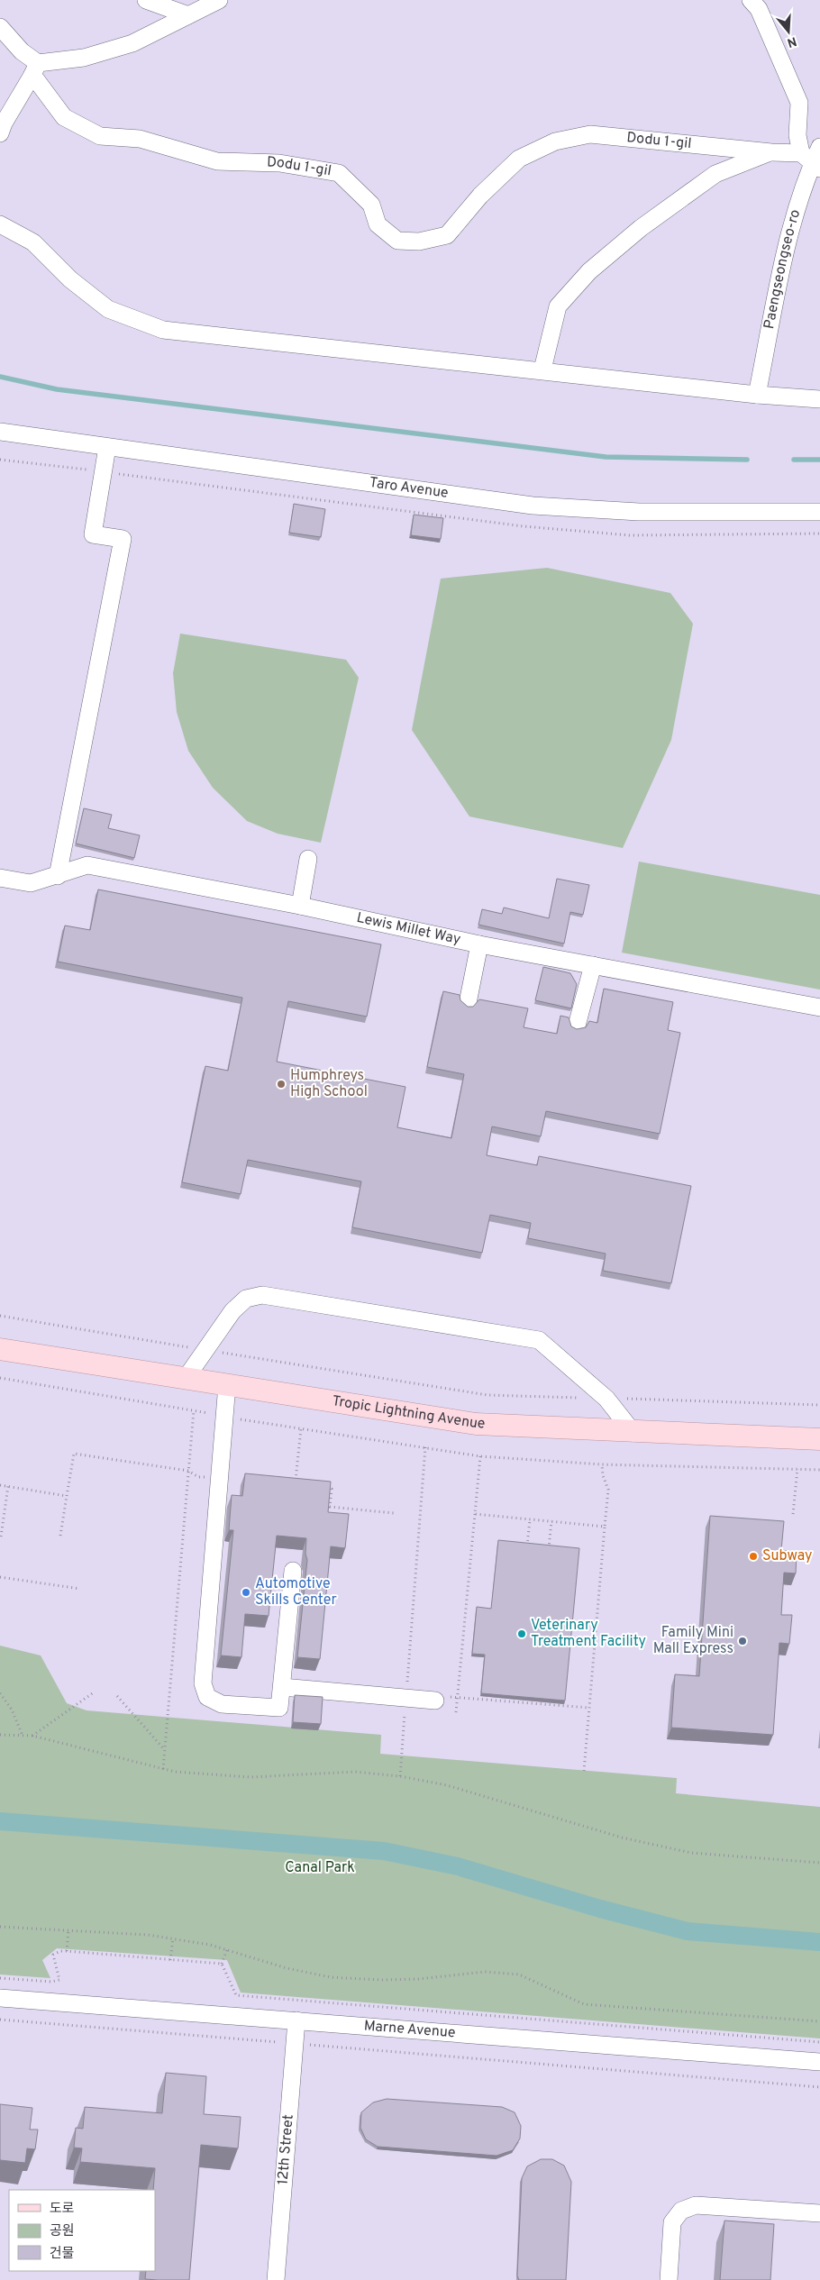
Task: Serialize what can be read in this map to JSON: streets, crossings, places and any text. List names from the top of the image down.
{
  "streets": {
    "main road": ["Tropic Lightning Avenue"],
    "street": [
      "Dodu 1-gil",
      "Paengseongseo-ro",
      "Taro Avenue",
      "Lewis Millet Way",
      "Marne Avenue",
      "12th Street"
    ]
  },
  "crossings": [
    ["Dodu 1-gil", "Paengseongseo-ro"],
    ["Marne Avenue", "12th Street"]
  ],
  "parks": ["Canal Park"],
  "places": [
    "Humphreys High School",
    "Subway",
    "Automotive Skills Center",
    "Veterinary Treatment Facility",
    "Family Mini Mall Express"
  ],
  "legend": ["도로", "공원", "건물"],
  "north": "bottom"
}
